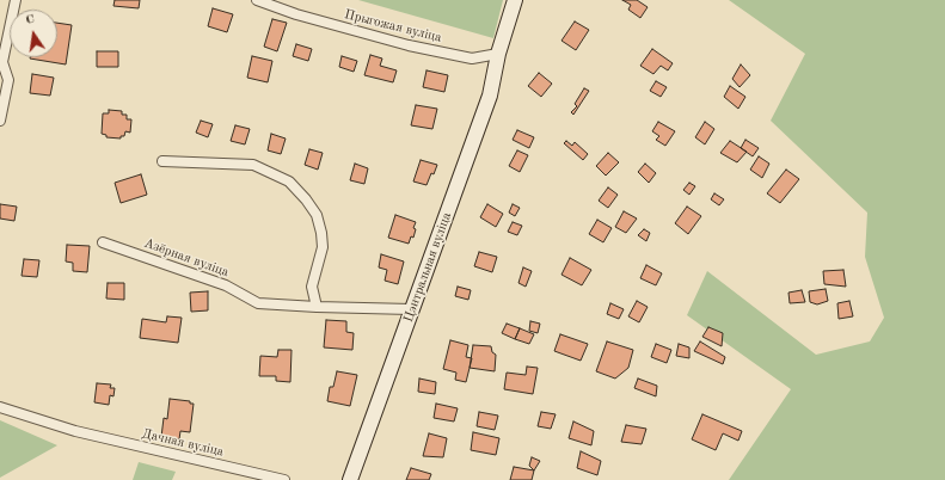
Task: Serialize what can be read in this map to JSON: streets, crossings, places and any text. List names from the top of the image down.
{
  "streets": {
    "street": [
      "Прыгожая вуліца",
      "Азёрная вуліца",
      "Цэнтральная вуліца",
      "Дачная вуліца"
    ]
  },
  "crossings": [
    ["Прыгожая вуліца", "Цэнтральная вуліца"]
  ],
  "north": "top"
}
